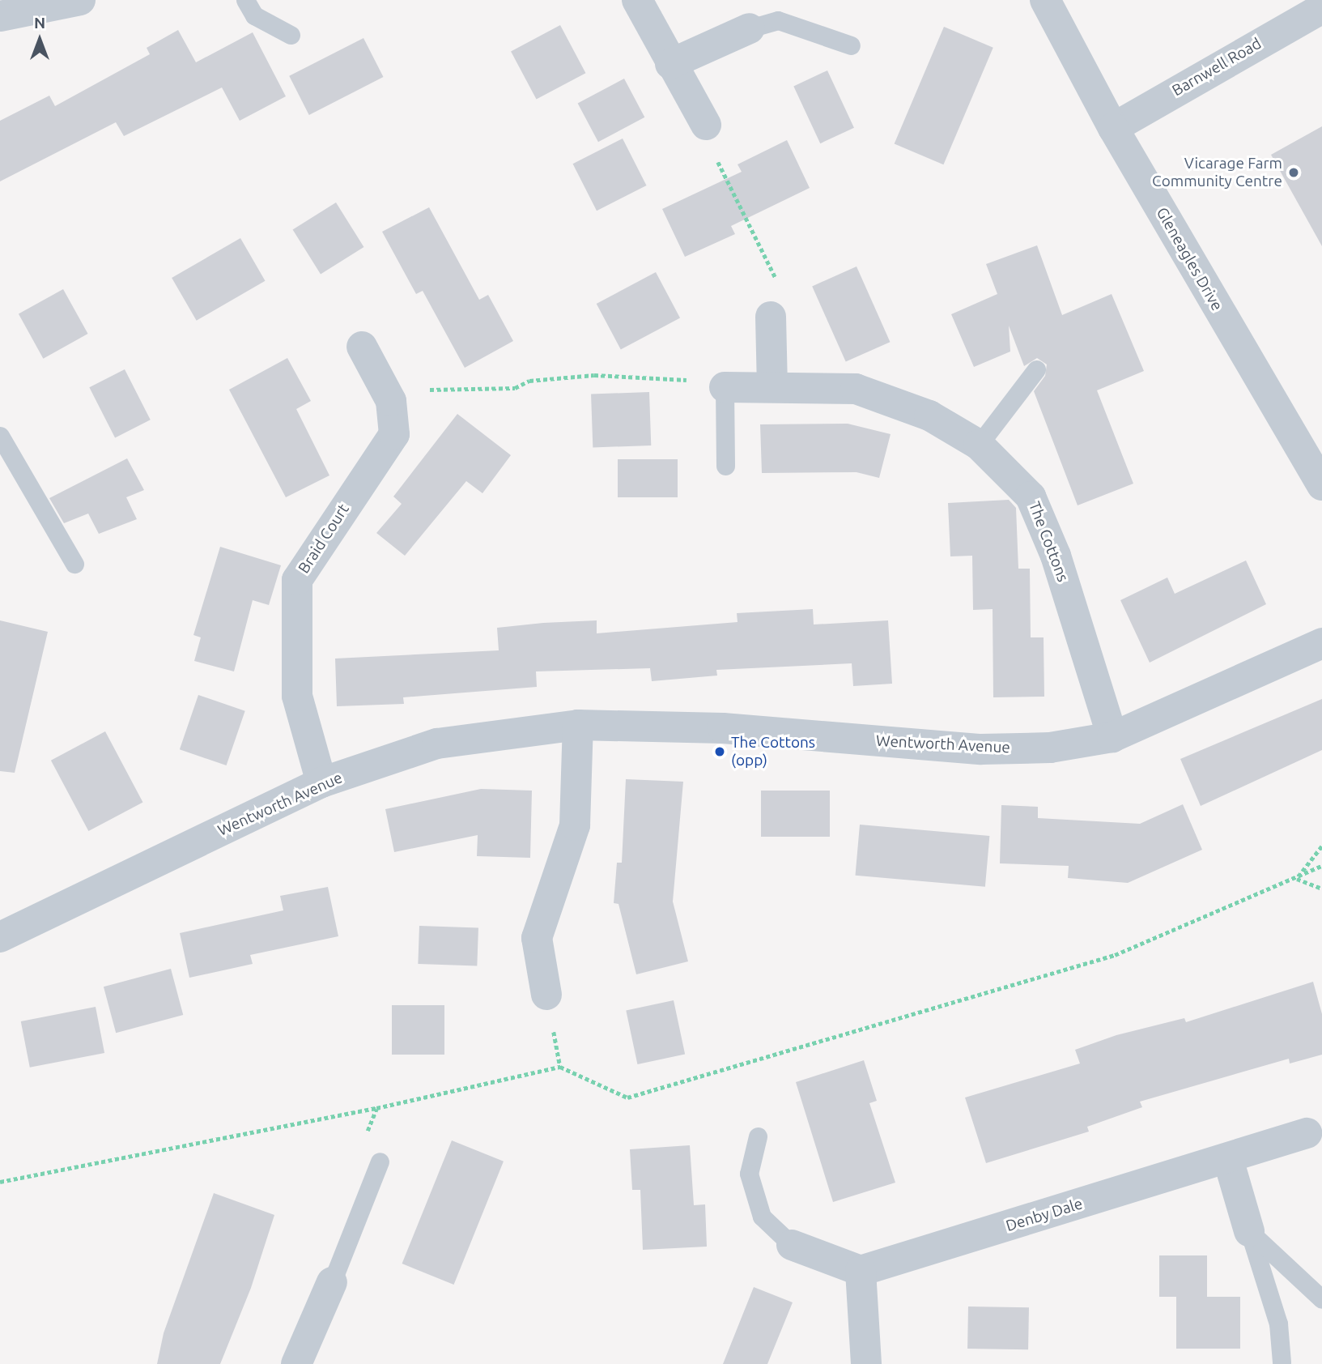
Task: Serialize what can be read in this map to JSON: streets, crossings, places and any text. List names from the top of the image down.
{
  "streets": {
    "street": [
      "Barnwell Road",
      "Gleneagles Drive",
      "Braid Court",
      "The Cottons",
      "Wentworth Avenue",
      "Denby Dale"
    ]
  },
  "crossings": [
    ["Barnwell Road", "Gleneagles Drive"],
    ["Braid Court", "Wentworth Avenue"],
    ["The Cottons", "Wentworth Avenue"]
  ],
  "places": ["Vicarage Farm Community Centre", "The Cottons (opp)"],
  "north": "top"
}
